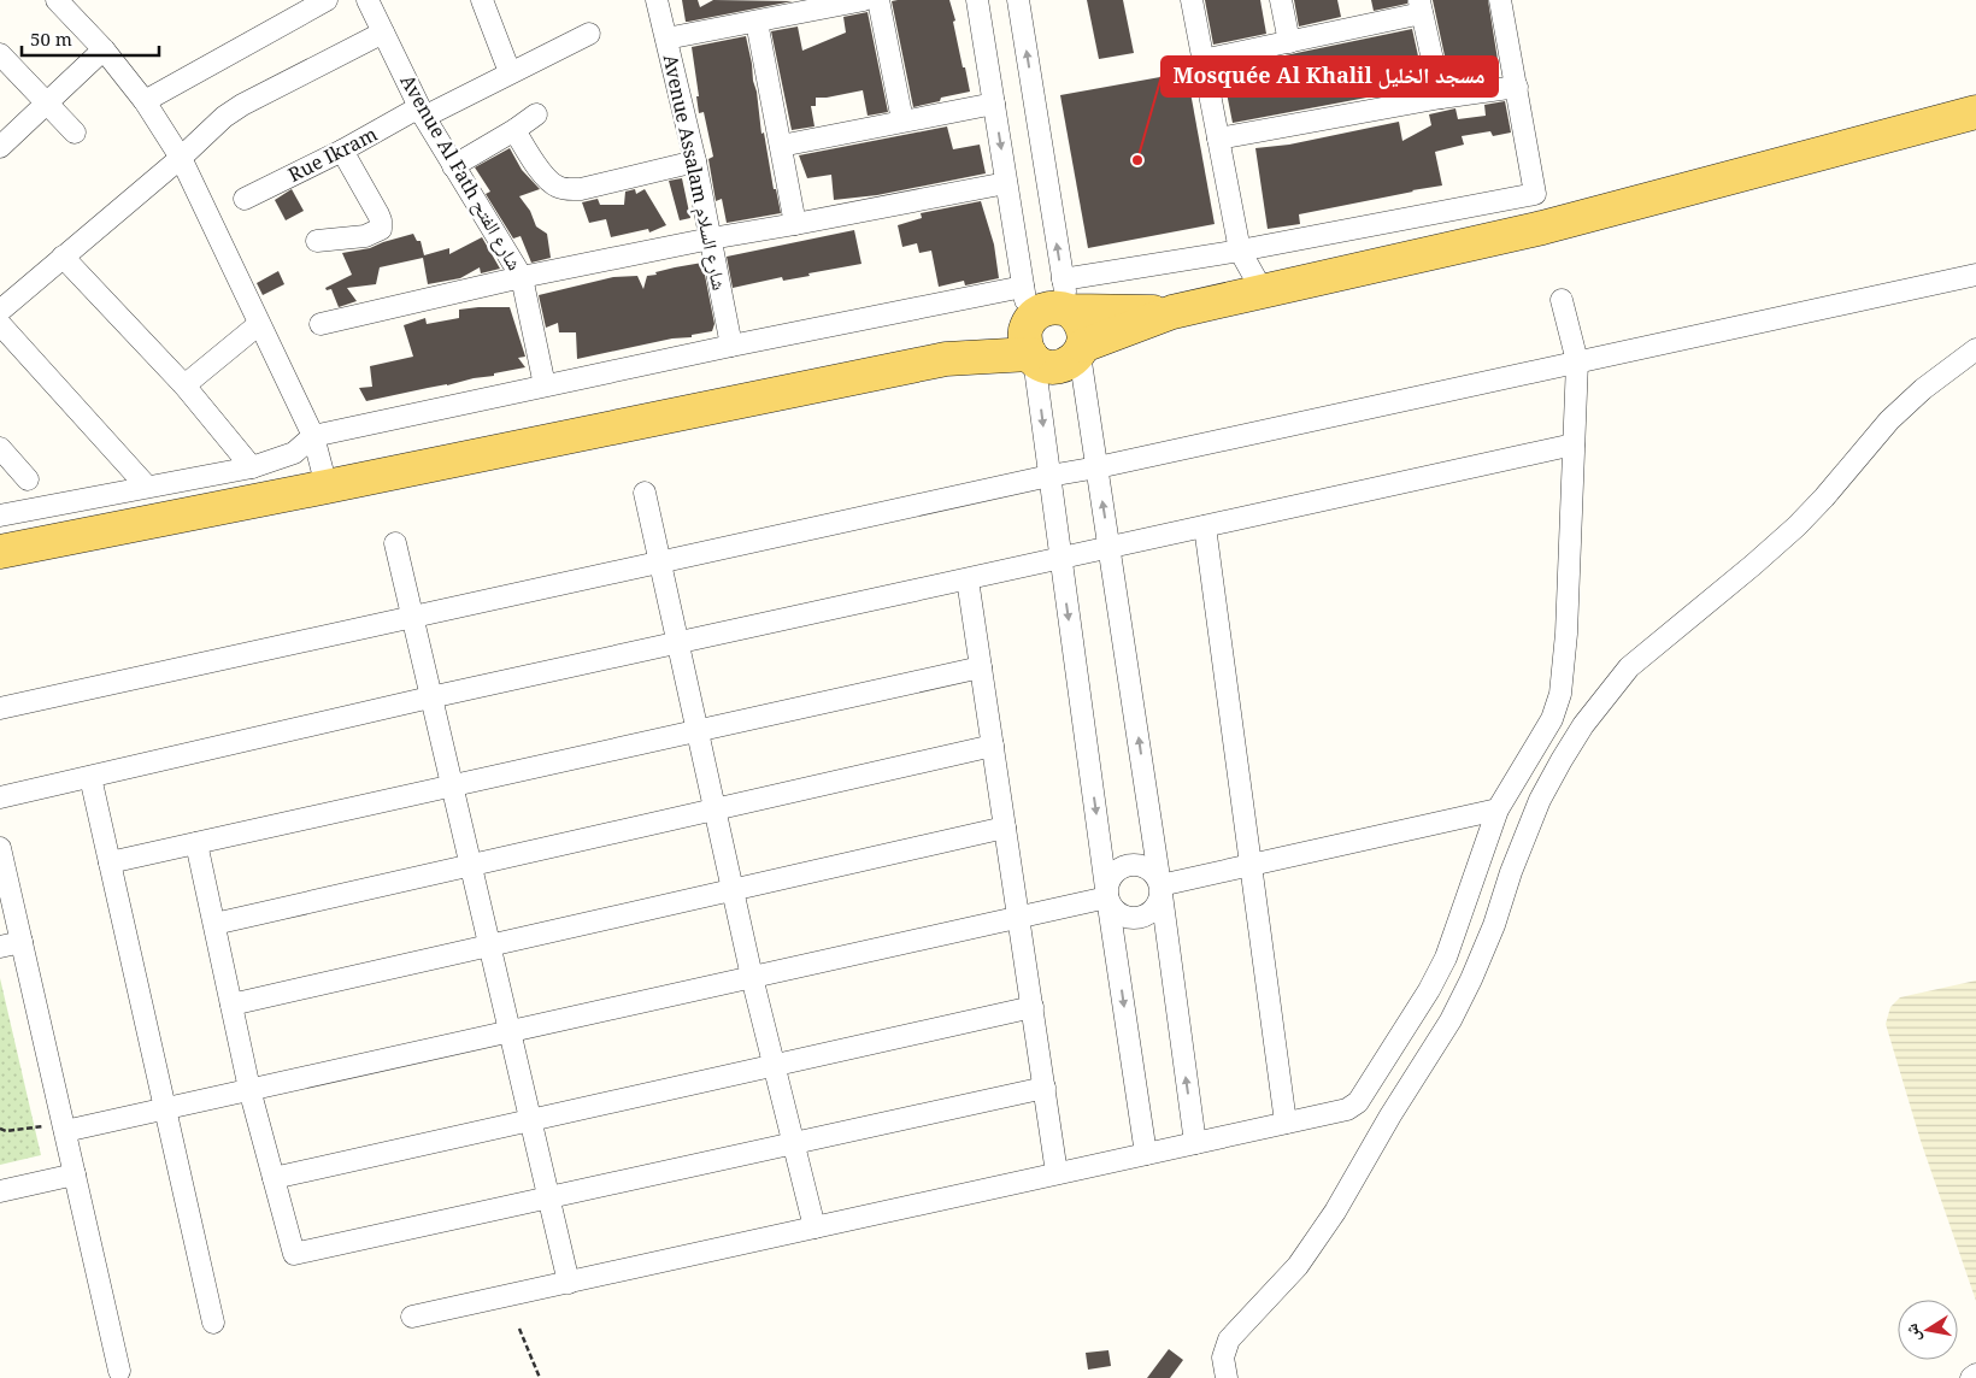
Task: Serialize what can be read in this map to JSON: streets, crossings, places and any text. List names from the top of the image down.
{
  "streets": {
    "street": ["Rue Ikram", "Avenue Al Fath شارع الفتح", "Avenue Assalam شارع السلام"]
  },
  "crossings": [
    ["Rue Ikram", "Avenue Al Fath شارع الفتح"]
  ],
  "places": ["Mosquée Al Khalil مسجد الخليل"],
  "scale_bar": "50 m",
  "north": "left"
}
